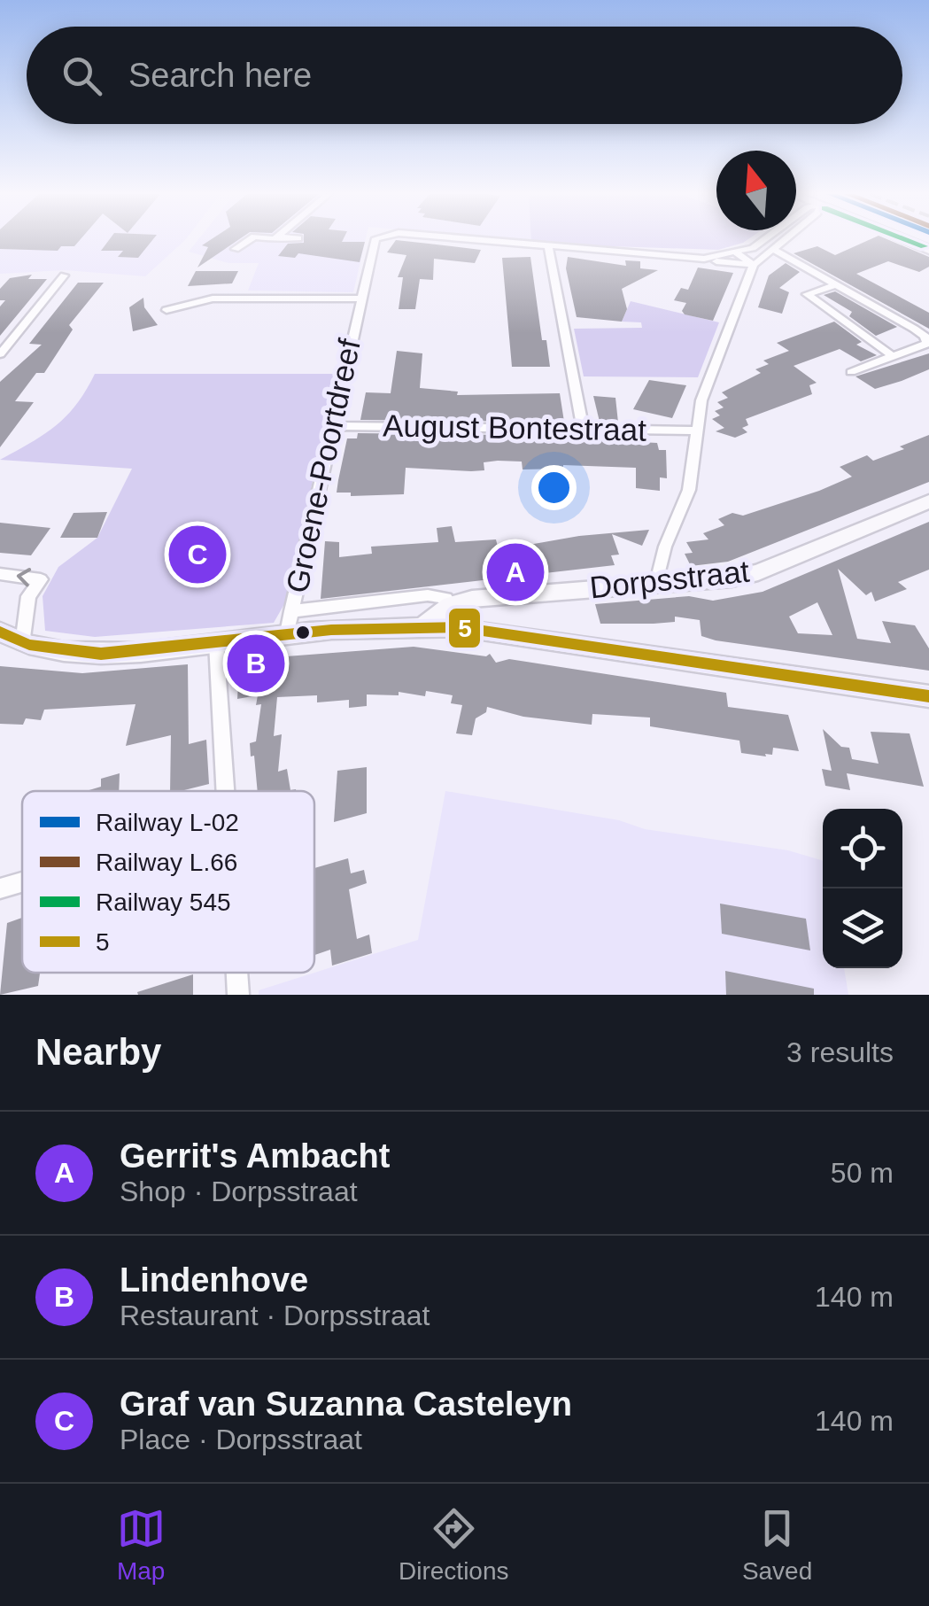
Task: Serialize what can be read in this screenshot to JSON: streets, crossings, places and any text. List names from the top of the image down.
{
  "streets": {
    "street": ["August Bontestraat", "Groene-Poortdreef", "Dorpsstraat"]
  },
  "crossings": [
    ["August Bontestraat", "Groene-Poortdreef"],
    ["Groene-Poortdreef", "Dorpsstraat"]
  ],
  "lines": ["rail line 545", "transit line 5"],
  "legend": [
    "Railway L-02",
    "Railway L.66",
    "Railway 545",
    "5"
  ],
  "north": "top",
  "page": {
    "search": "Search here",
    "pins": ["C", "A", "B"],
    "heading": ["Nearby", "3 results"],
    "list": [
      {
        "mark": "A",
        "name": "Gerrit's Ambacht",
        "note": "Shop · Dorpsstraat",
        "value": "50 m"
      },
      {
        "mark": "B",
        "name": "Lindenhove",
        "note": "Restaurant · Dorpsstraat",
        "value": "140 m"
      },
      {
        "mark": "C",
        "name": "Graf van Suzanna Casteleyn",
        "note": "Place · Dorpsstraat",
        "value": "140 m"
      }
    ],
    "nav": ["Map", "Directions", "Saved"]
  }
}
